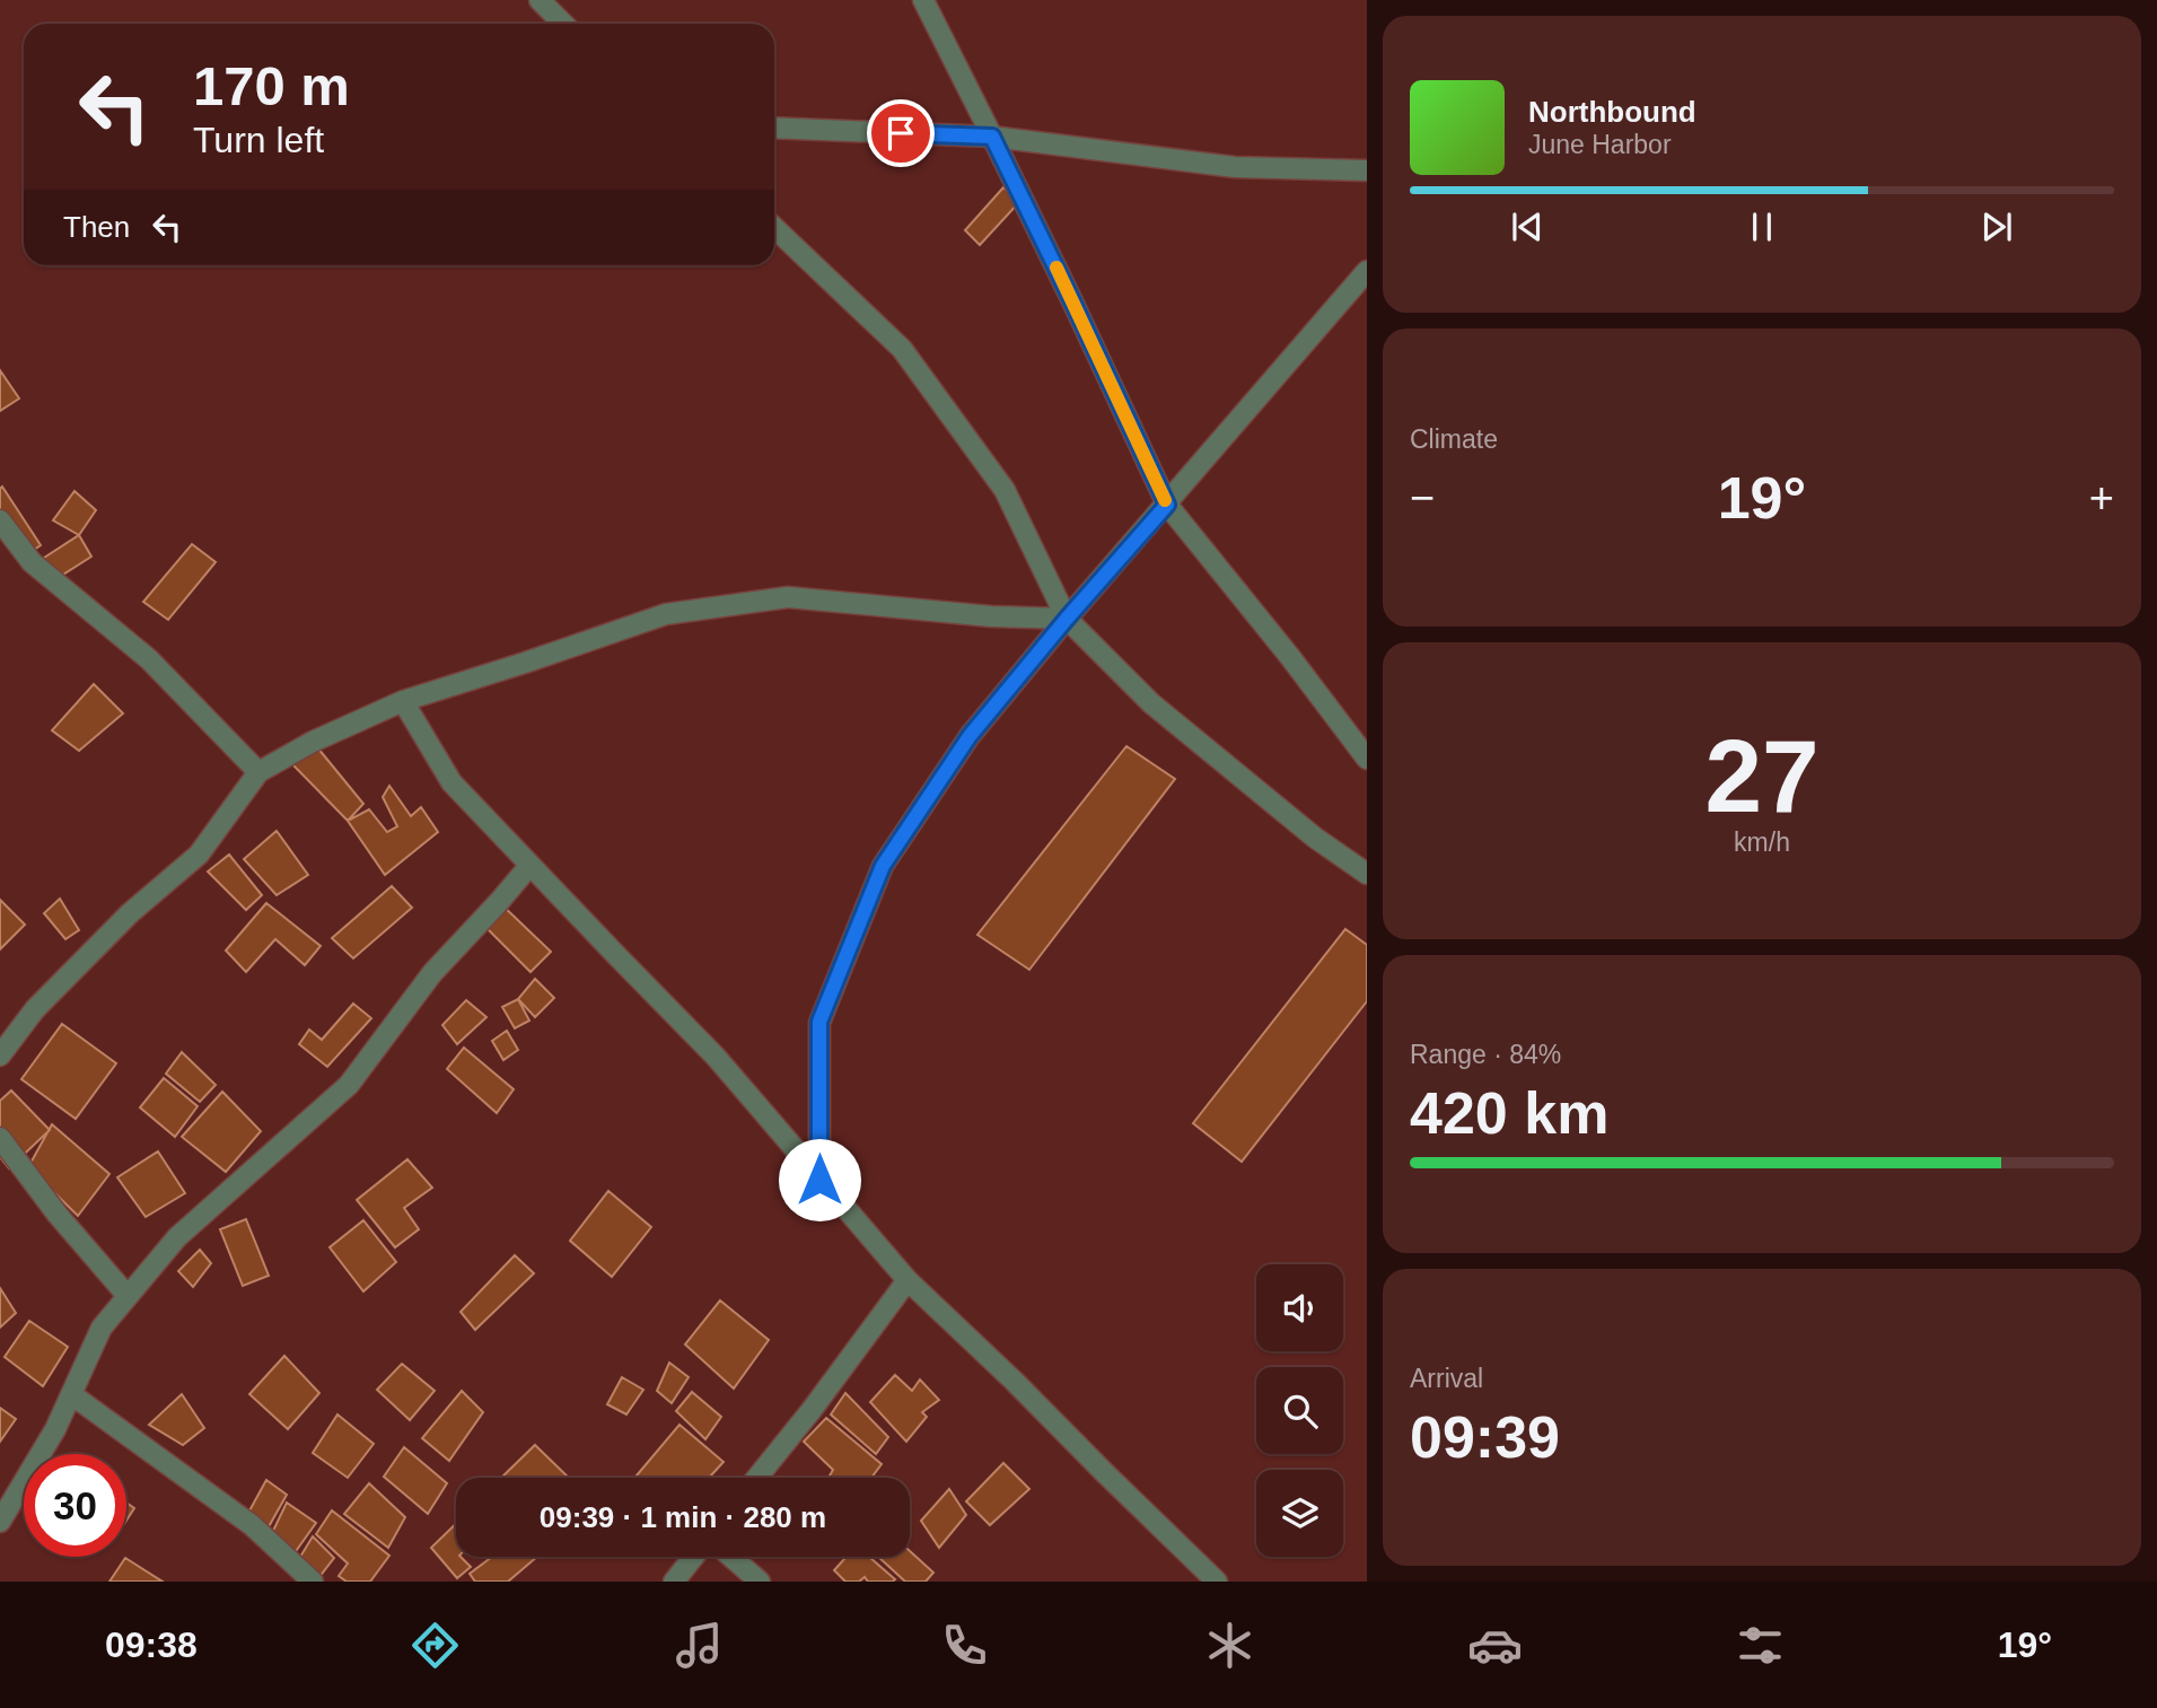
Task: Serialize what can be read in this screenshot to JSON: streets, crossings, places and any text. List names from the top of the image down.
{
  "page": {
    "turn": ["170 m", "Turn left"],
    "song": ["Northbound", "June Harbor"],
    "then": "Then",
    "tile": [
      "Climate",
      ["27", "km/h"],
      ["Range · 84%", "420 km"],
      ["Arrival", "09:39"]
    ],
    "heat": ["−", "19°", "+"],
    "limit": "30",
    "trip": "09:39 · 1 min · 280 m",
    "tabs": ["09:38", "19°"]
  }
}
